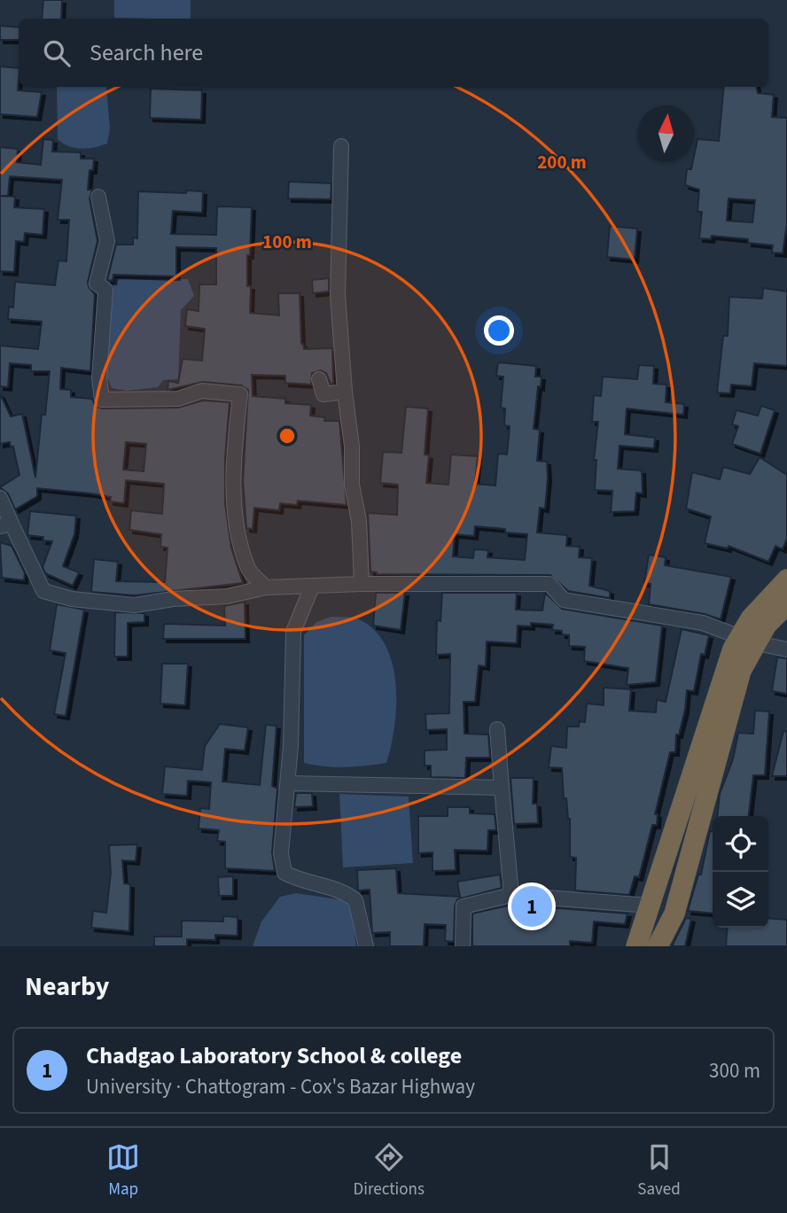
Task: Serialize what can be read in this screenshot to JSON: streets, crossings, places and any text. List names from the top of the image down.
{
  "north": "top",
  "page": {
    "search": "Search here",
    "pins": "1",
    "heading": "Nearby",
    "list": [
      {
        "mark": "1",
        "name": "Chadgao Laboratory School & college",
        "note": "University · Chattogram - Cox's Bazar Highway",
        "value": "300 m"
      }
    ],
    "nav": ["Map", "Directions", "Saved"]
  },
  "rings": ["200 m", "100 m"]
}
